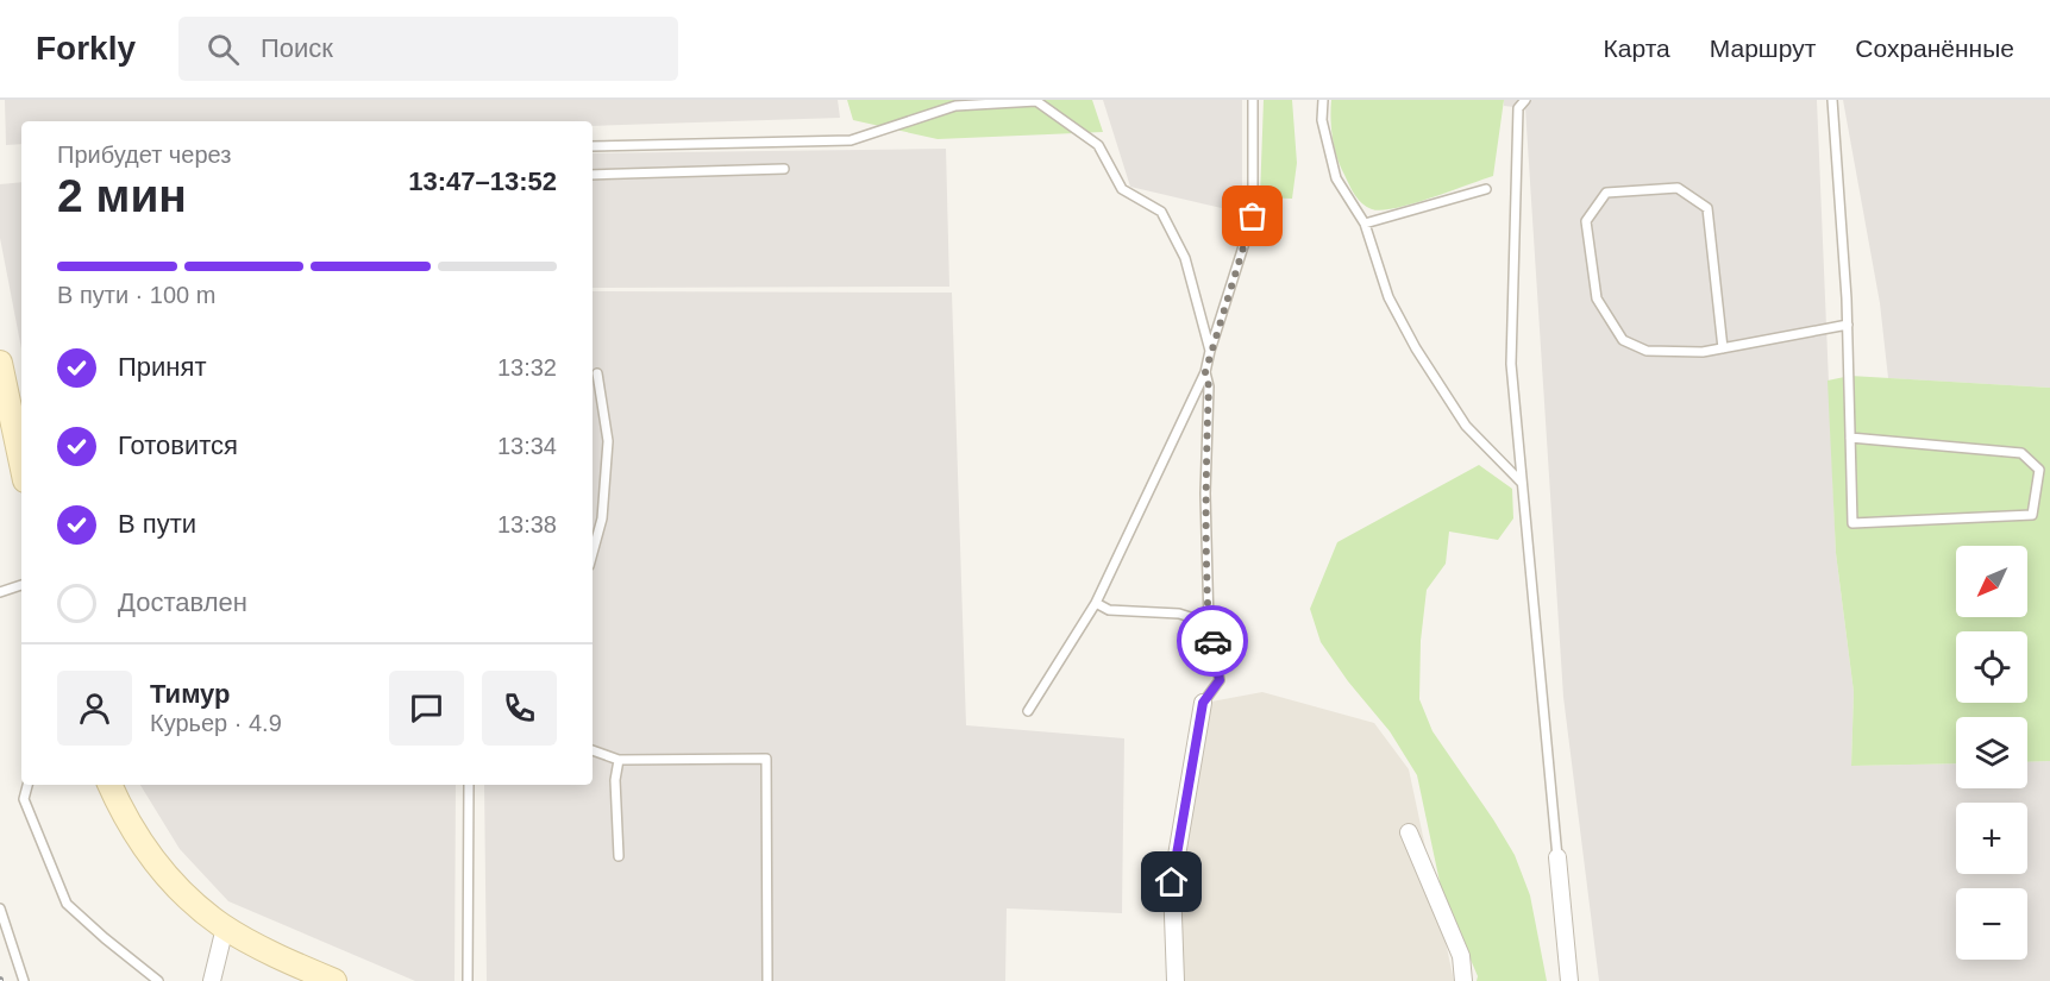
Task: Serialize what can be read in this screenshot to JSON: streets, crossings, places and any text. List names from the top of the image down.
{
  "north": "bottom left",
  "page": {
    "header": "Forkly",
    "search": "Поиск",
    "nav": ["Карта", "Маршрут", "Сохранённые"],
    "heading": ["2 мин", "Прибудет через", "13:47–13:52"],
    "panel": ["Тимур", "Курьер · 4.9"],
    "bar": "В пути · 100 m",
    "list": [
      ["Принят", "13:32"],
      ["Готовится", "13:34"],
      ["В пути", "13:38"],
      "Доставлен"
    ],
    "map_buttons": ["+", "−"]
  }
}
